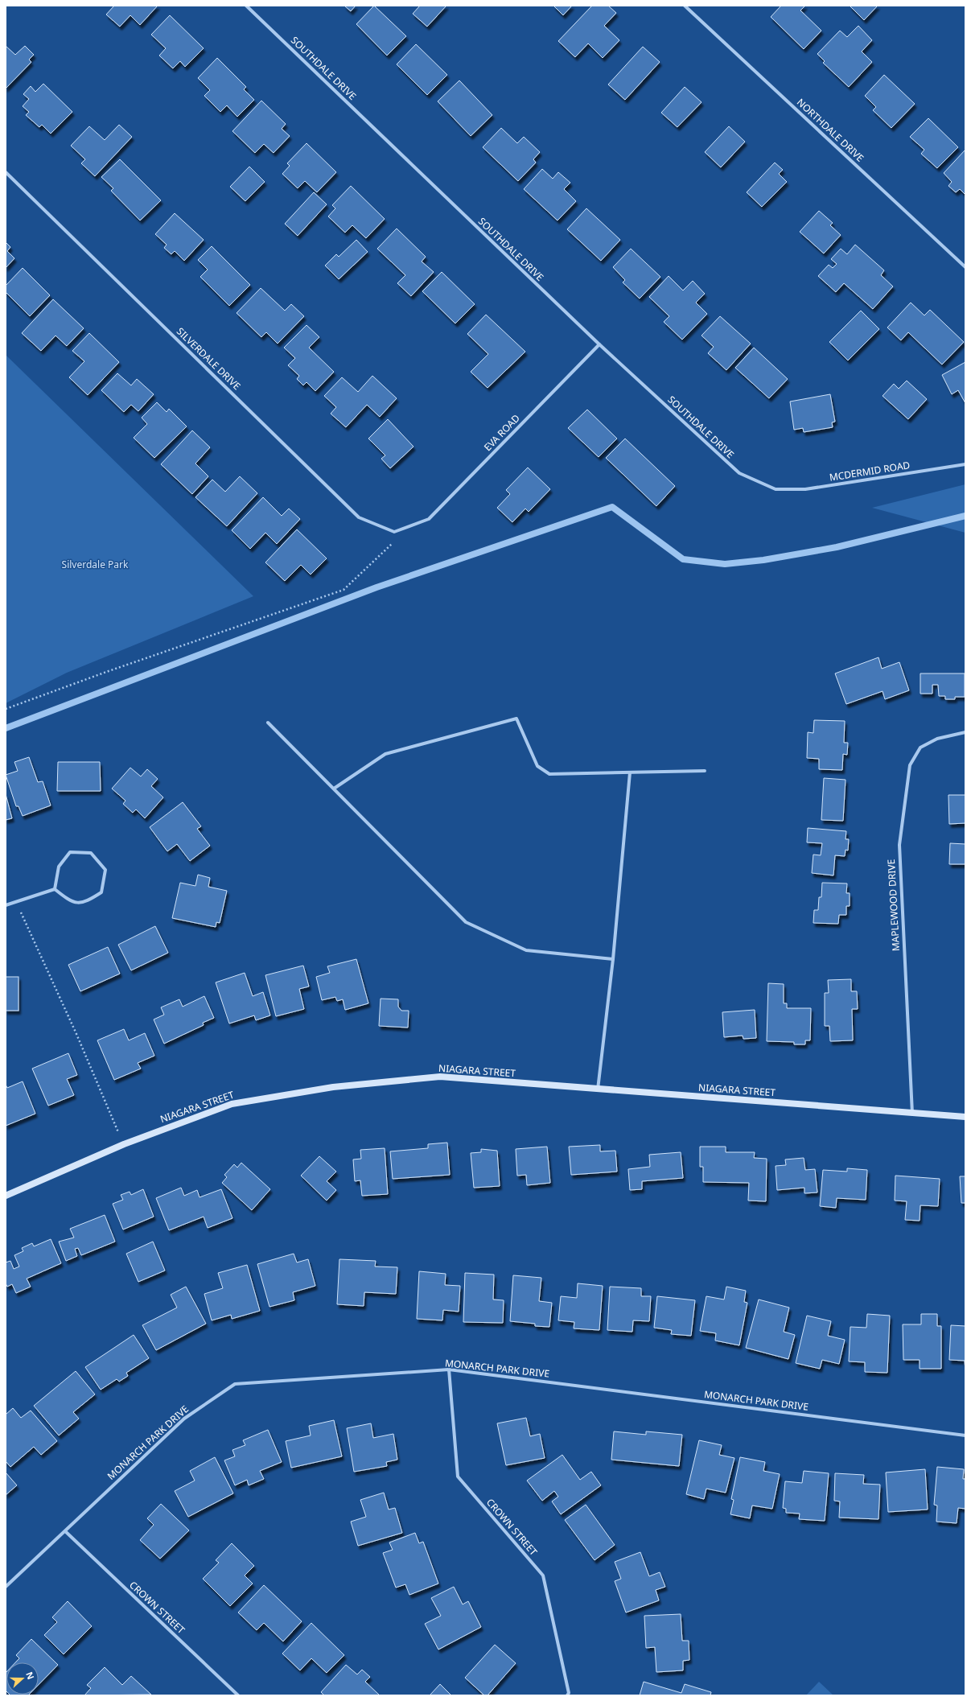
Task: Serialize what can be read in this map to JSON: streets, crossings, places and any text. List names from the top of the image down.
{
  "streets": {
    "main road": ["NIAGARA STREET"],
    "street": [
      "SOUTHDALE DRIVE",
      "NORTHDALE DRIVE",
      "SILVERDALE DRIVE",
      "EVA ROAD",
      "MCDERMID ROAD",
      "MAPLEWOOD DRIVE",
      "MONARCH PARK DRIVE",
      "CROWN STREET"
    ]
  },
  "crossings": [
    ["SOUTHDALE DRIVE", "EVA ROAD"],
    ["SOUTHDALE DRIVE", "MCDERMID ROAD"],
    ["SILVERDALE DRIVE", "EVA ROAD"],
    ["MAPLEWOOD DRIVE", "NIAGARA STREET"],
    ["MONARCH PARK DRIVE", "CROWN STREET"]
  ],
  "parks": ["Silverdale Park"],
  "north": "right"
}
